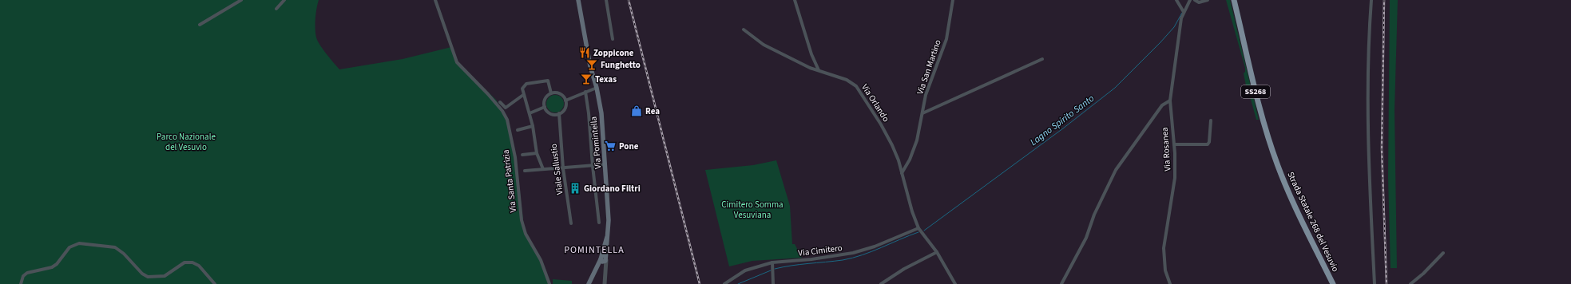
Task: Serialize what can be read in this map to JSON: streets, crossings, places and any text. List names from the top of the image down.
{
  "streets": {
    "highway": ["SS268", "Strada Statale 268 del Vesuvio"],
    "main road": ["Via Pomintella"],
    "street": [
      "Via San Martino",
      "Via Orlando",
      "Via Rosanea",
      "Viale Sallustio",
      "Via Santa Patrizia",
      "Via Cimitero"
    ]
  },
  "crossings": [
    ["Via San Martino", "Via Orlando"],
    ["Via Orlando", "Via Cimitero"]
  ],
  "districts": ["POMINTELLA"],
  "water": ["Lagno Spirito Santo"],
  "parks": ["Parco Nazionale del Vesuvio", "Cimitero Somma Vesuviana"],
  "places": {
    "restaurant": ["Zoppicone"],
    "bar": ["Funghetto", "Texas"],
    "shop": ["Rea"],
    "supermarket": ["Pone"],
    "building": ["Giordano Filtri"]
  }
}
